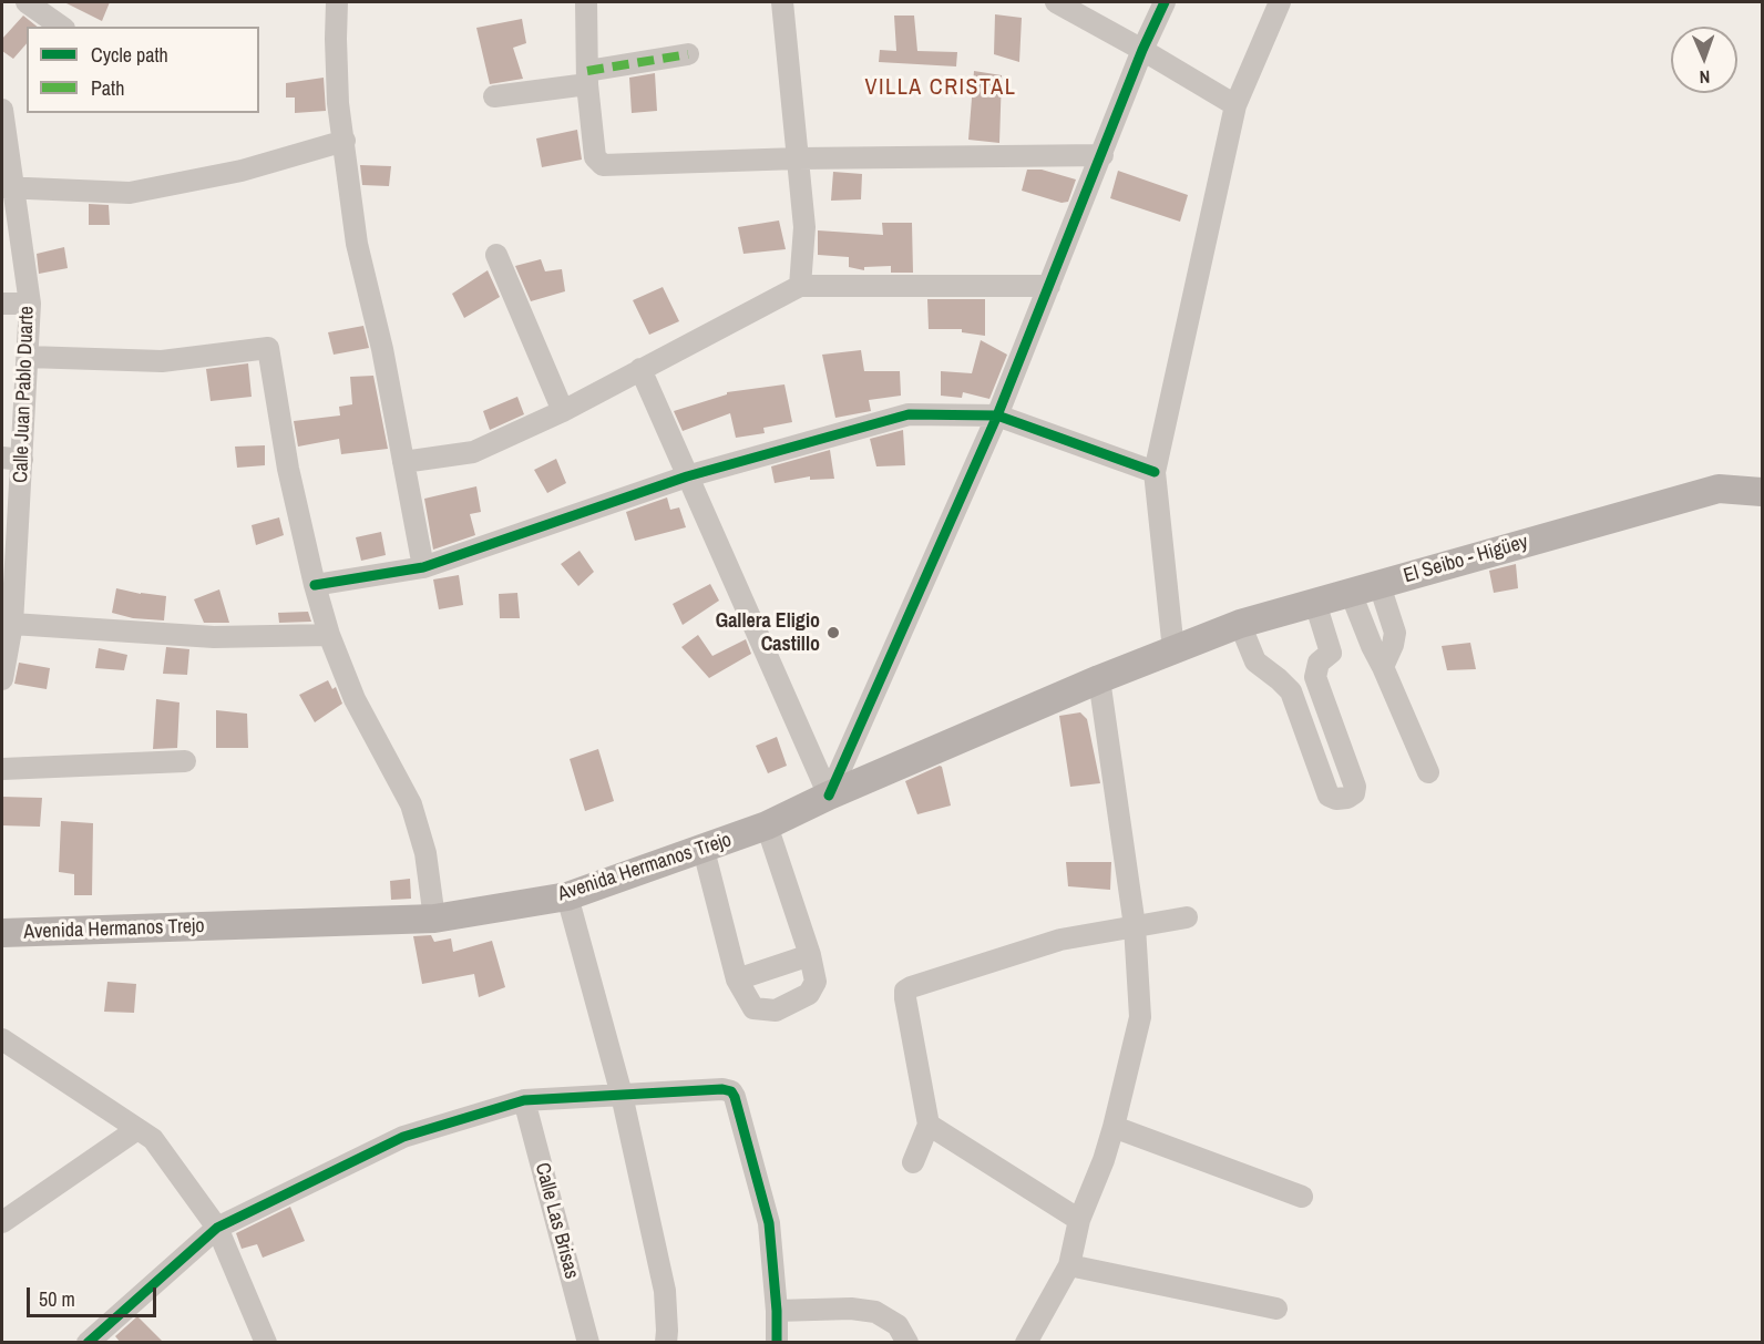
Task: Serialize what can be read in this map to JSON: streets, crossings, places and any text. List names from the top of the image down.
{
  "streets": {
    "main road": ["El Seibo - Higüey", "Avenida Hermanos Trejo"],
    "street": ["Calle Juan Pablo Duarte", "Calle Las Brisas"]
  },
  "crossings": [
    ["El Seibo - Higüey", "Avenida Hermanos Trejo"]
  ],
  "districts": ["VILLA CRISTAL"],
  "places": ["Gallera Eligio Castillo"],
  "legend": ["Cycle path", "Path"],
  "scale_bar": "50 m",
  "north": "bottom"
}
